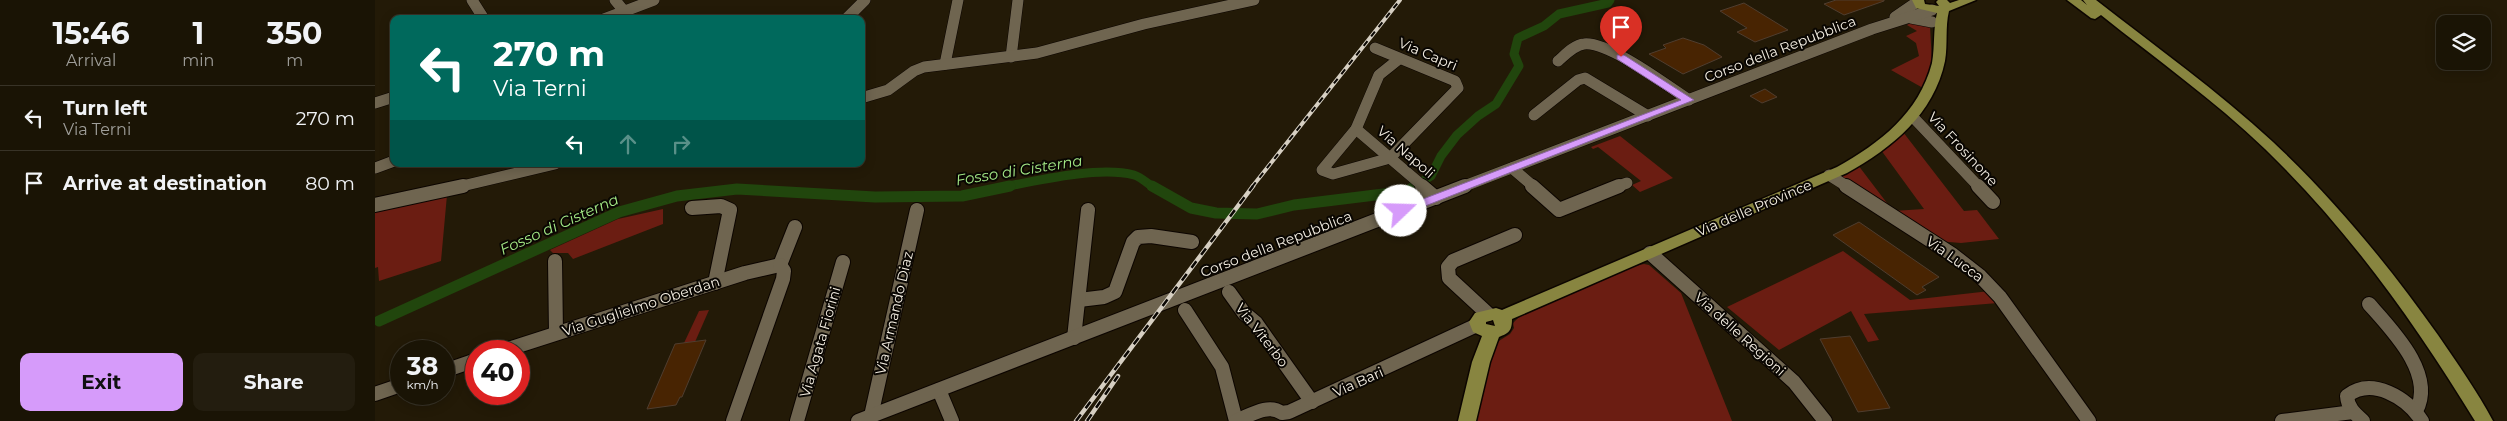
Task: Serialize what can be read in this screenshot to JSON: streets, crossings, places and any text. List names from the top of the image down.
{
  "streets": {
    "main road": ["Via delle Province"],
    "street": [
      "Corso della Repubblica",
      "Via Capri",
      "Via Frosinone",
      "Via Napoli",
      "Via Lucca",
      "Via Guglielmo Oberdan",
      "Via Armando Diaz",
      "Via delle Regioni",
      "Via Viterbo",
      "Via Agata Fiorini",
      "Via Bari"
    ]
  },
  "crossings": [
    ["Corso della Repubblica", "Via Napoli"],
    ["Corso della Repubblica", "Via delle Province"],
    ["Corso della Repubblica", "Via Armando Diaz"],
    ["Via Capri", "Via Napoli"],
    ["Via Frosinone", "Via delle Province"],
    ["Via delle Province", "Via Lucca"],
    ["Via delle Province", "Via delle Regioni"],
    ["Via delle Province", "Via Bari"],
    ["Via Viterbo", "Via Bari"]
  ],
  "water": ["Fosso di Cisterna"],
  "page": {
    "eta": [
      "15:46",
      "Arrival",
      "1",
      "min",
      "350",
      "m"
    ],
    "turn": ["270 m", "Via Terni"],
    "list": [
      {
        "name": "Turn left",
        "note": "Via Terni",
        "value": "270 m"
      },
      {
        "name": "Arrive at destination",
        "value": "80 m"
      }
    ],
    "speed": "38 km/h",
    "limit": "40",
    "buttons": ["Exit", "Share"]
  }
}
